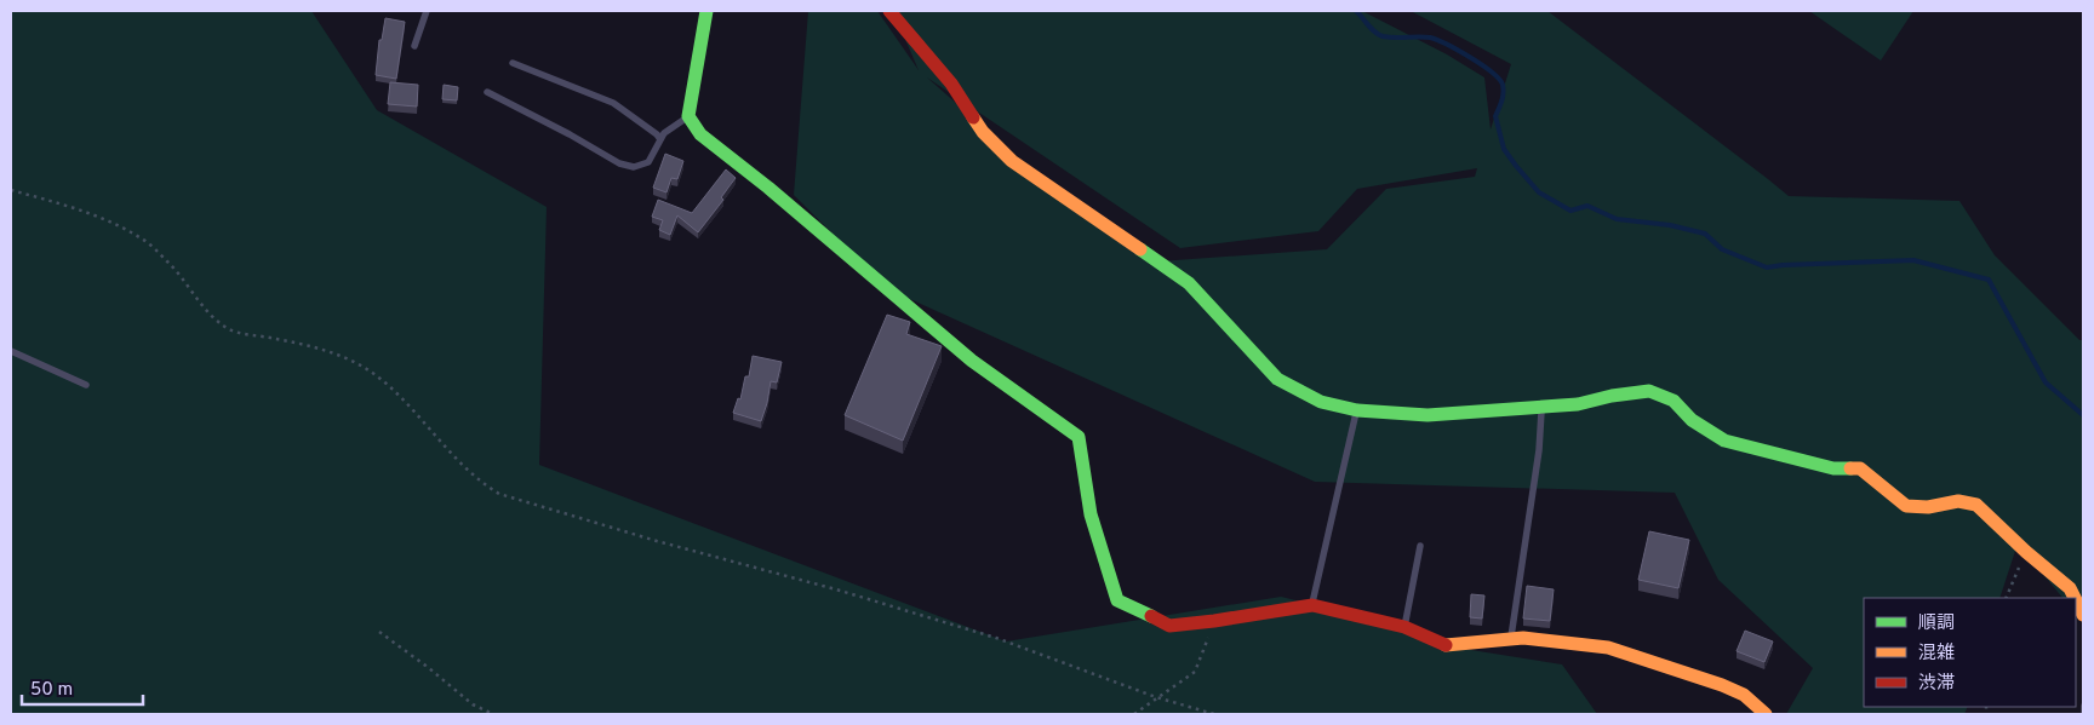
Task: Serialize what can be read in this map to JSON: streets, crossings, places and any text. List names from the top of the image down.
{
  "legend": ["順調", "混雑", "渋滞"],
  "scale_bar": "50 m"
}
